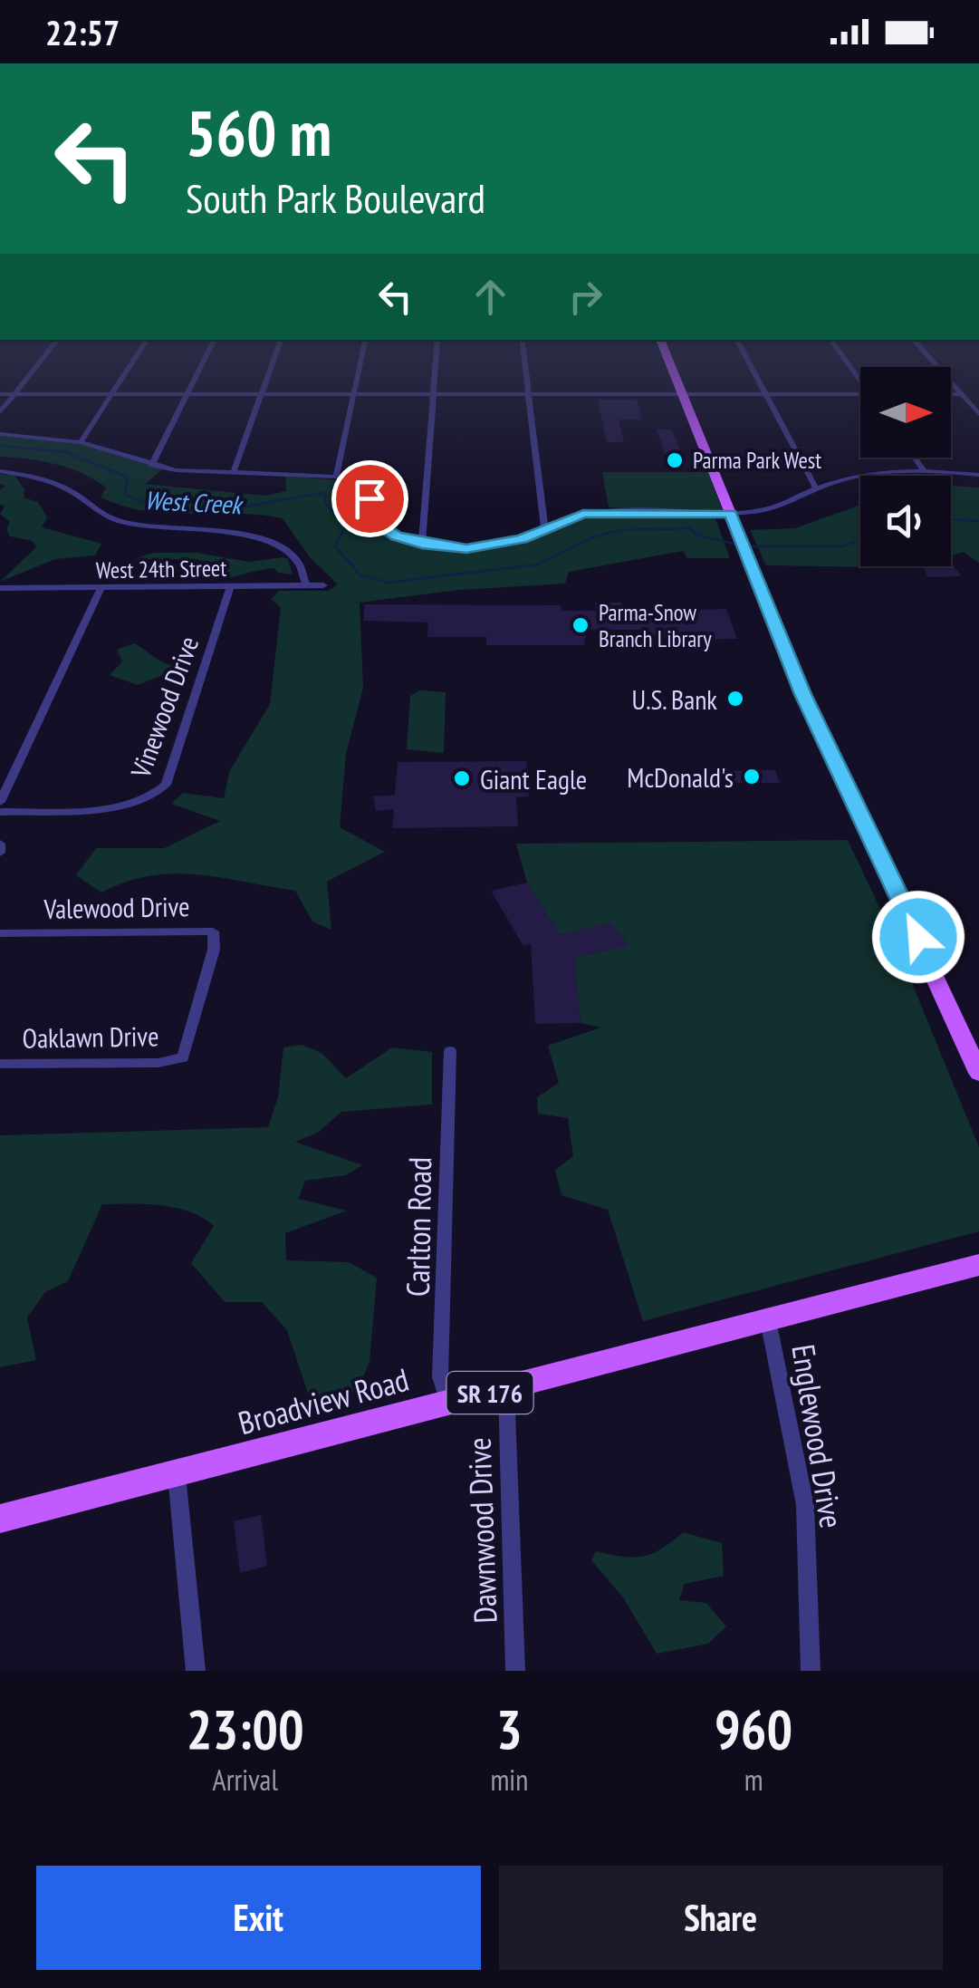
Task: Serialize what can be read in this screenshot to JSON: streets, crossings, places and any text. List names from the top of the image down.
{
  "streets": {
    "main road": ["SR 176", "Broadview Road"],
    "street": [
      "West 24th Street",
      "Vinewood Drive",
      "Valewood Drive",
      "Oaklawn Drive",
      "Carlton Road",
      "Englewood Drive",
      "Dawnwood Drive"
    ]
  },
  "crossings": [
    ["West 24th Street", "Vinewood Drive"],
    ["Valewood Drive", "Oaklawn Drive"],
    ["Carlton Road", "Broadview Road"],
    ["Broadview Road", "Englewood Drive"],
    ["Broadview Road", "Dawnwood Drive"]
  ],
  "water": ["West Creek"],
  "places": [
    "Parma Park West",
    "Parma-Snow Branch Library",
    "U.S. Bank",
    "McDonald's",
    "Giant Eagle"
  ],
  "north": "right",
  "page": {
    "status": "22:57",
    "turn": ["560 m", "South Park Boulevard"],
    "eta": [
      "23:00",
      "Arrival",
      "3",
      "min",
      "960",
      "m"
    ],
    "buttons": ["Exit", "Share"]
  }
}
